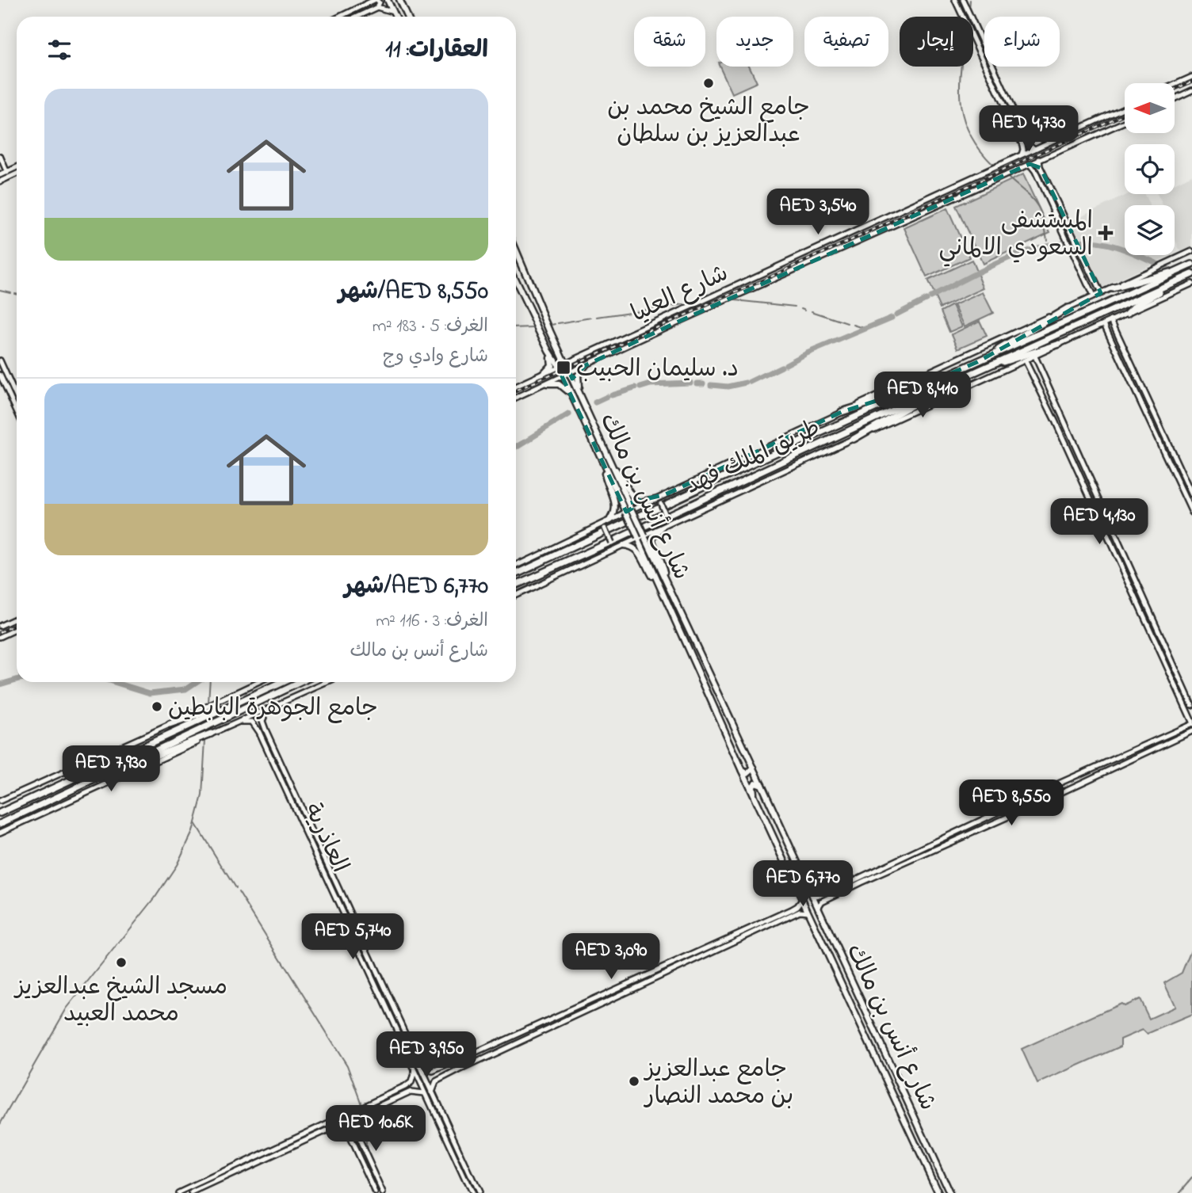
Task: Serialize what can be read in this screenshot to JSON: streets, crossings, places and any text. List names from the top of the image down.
{
  "streets": {
    "highway": ["طريق الملك فهد"],
    "main road": ["شارع أنس بن مالك"],
    "street": ["شارع العليا", "العاذرية"]
  },
  "crossings": [
    ["شارع العليا", "شارع أنس بن مالك"]
  ],
  "places": {
    "other": [
      "جامع الشيخ محمد بن عبدالعزيز بن سلطان",
      "جامع الجوهرة البابطين",
      "مسجد الشيخ عبدالعزيز محمد العبيد",
      "جامع عبدالعزيز بن محمد النصار"
    ],
    "health": ["المستشفى السعودي الالماني"],
    "transit": ["د. سليمان الحبيب"]
  },
  "north": "left",
  "page": {
    "chip": [
      "شراء",
      "إيجار",
      "تصفية",
      "جديد",
      "شقة"
    ],
    "heading": "العقارات: 11",
    "list": [
      {
        "name": "AED 8,550/شهر",
        "note": "الغرف: 5 · 183 m² · شارع وادي وج"
      },
      {
        "name": "AED 6,770/شهر",
        "note": "الغرف: 3 · 116 m² · شارع أنس بن مالك"
      }
    ],
    "price": [
      "AED 4,730",
      "AED 3,540",
      "AED 8,410",
      "AED 4,130",
      "AED 7,930",
      "AED 8,550",
      "AED 6,770",
      "AED 5,740",
      "AED 3,090",
      "AED 3,950",
      "AED 10.6K"
    ]
  }
}
